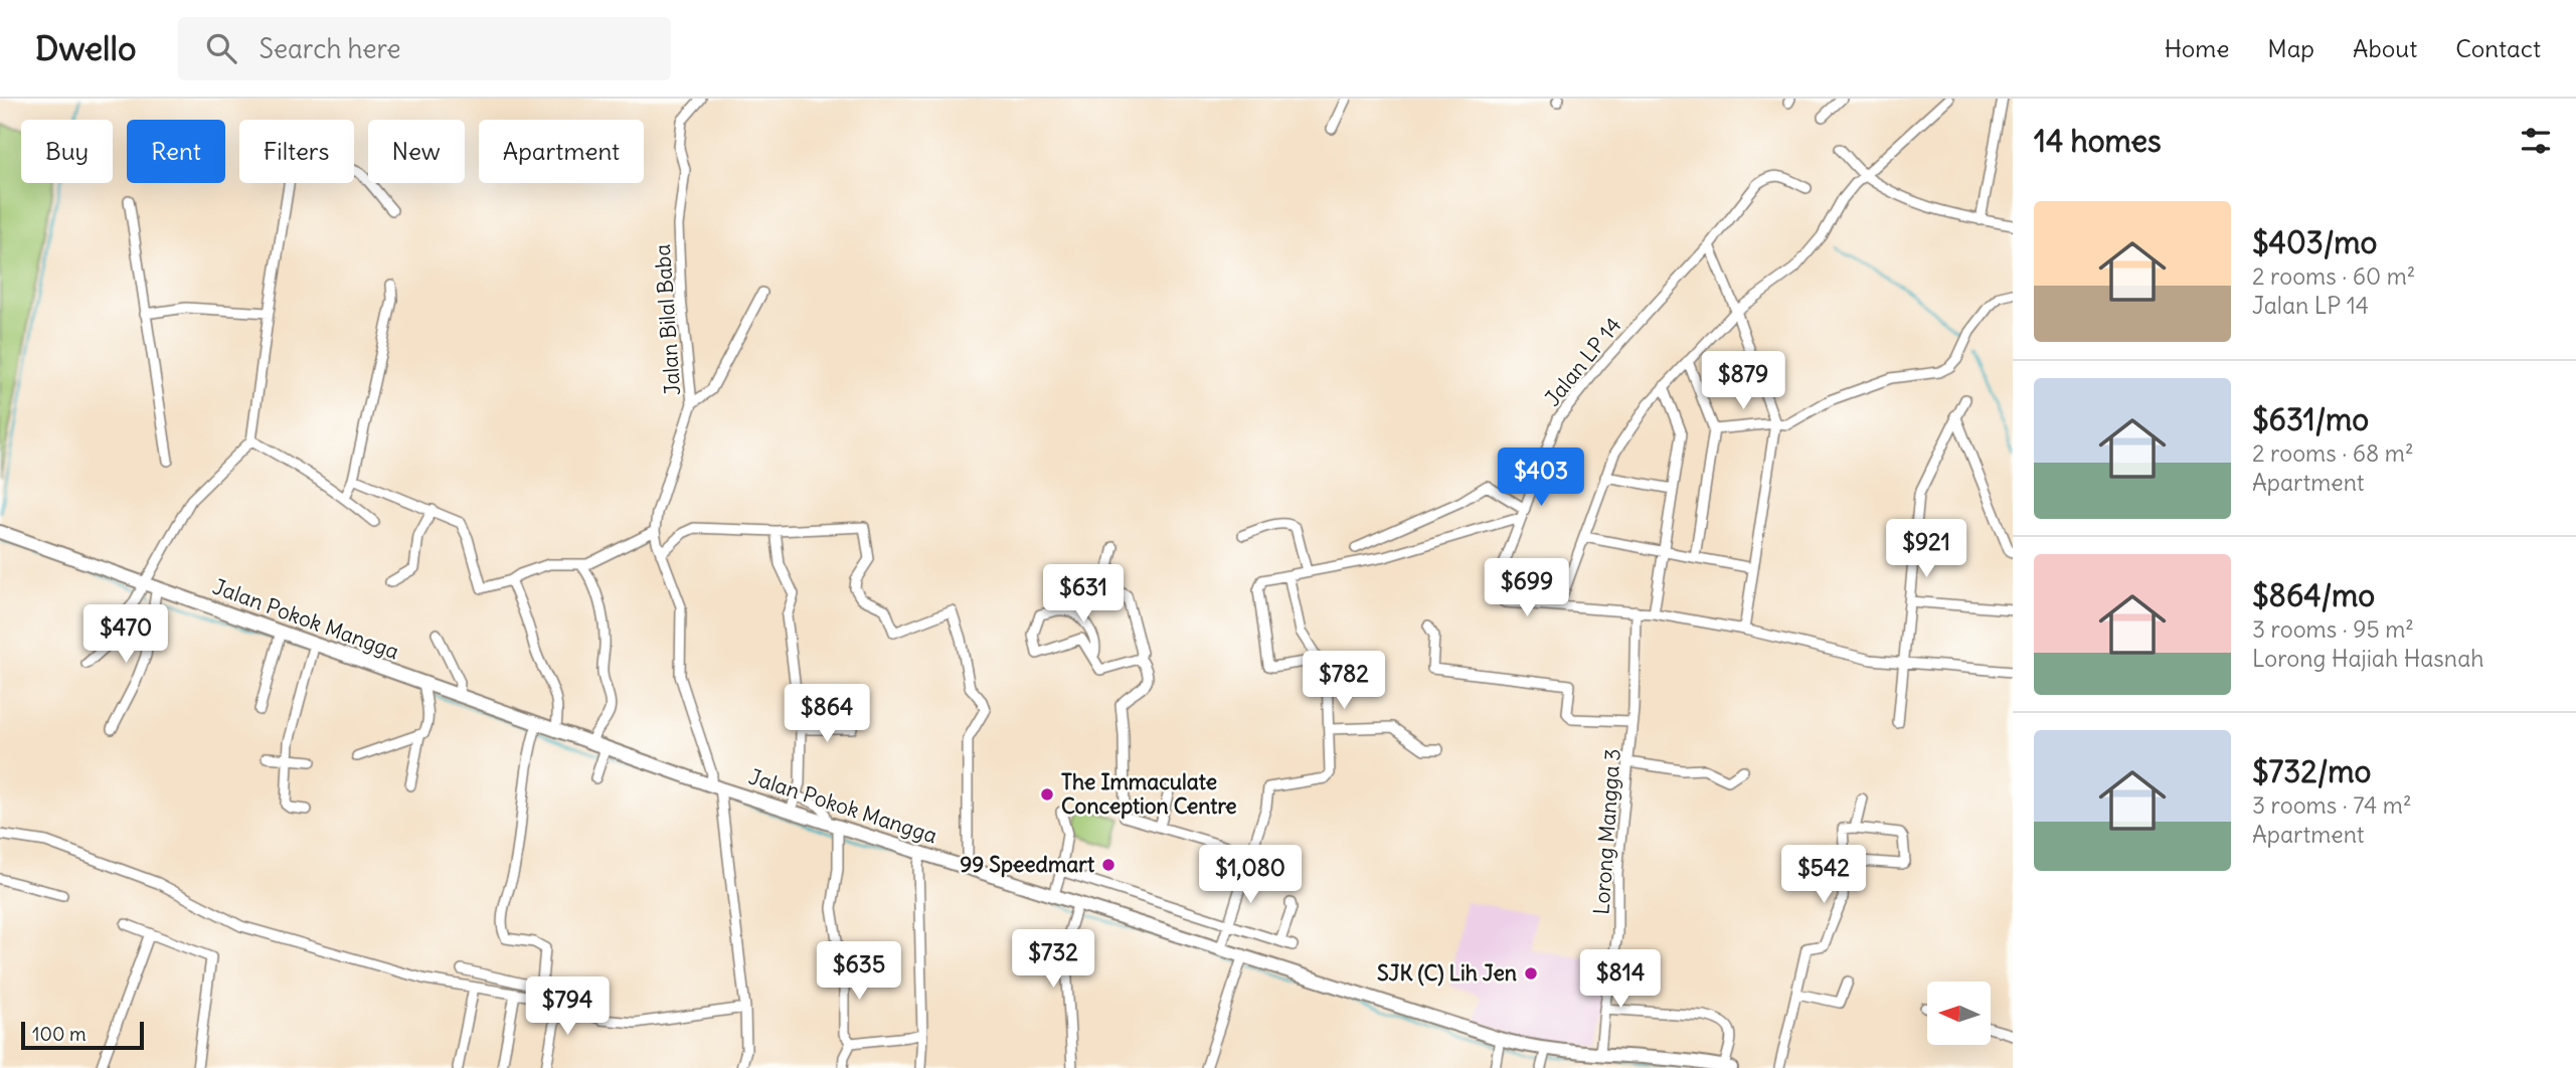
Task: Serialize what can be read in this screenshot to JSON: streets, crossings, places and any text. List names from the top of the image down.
{
  "streets": {
    "main road": ["Jalan Pokok Mangga"],
    "street": ["Jalan Bilal Baba", "Jalan LP 14", "Lorong Mangga 3"]
  },
  "crossings": [
    ["Jalan Bilal Baba", "Jalan Pokok Mangga"],
    ["Jalan Pokok Mangga", "Lorong Mangga 3"]
  ],
  "places": ["The Immaculate Conception Centre", "99 Speedmart", "SJK (C) Lih Jen"],
  "scale_bar": "100 m",
  "north": "left",
  "page": {
    "header": "Dwello",
    "search": "Search here",
    "nav": [
      "Home",
      "Map",
      "About",
      "Contact"
    ],
    "heading": "14 homes",
    "chip": [
      "Buy",
      "Rent",
      "Filters",
      "New",
      "Apartment"
    ],
    "list": [
      {
        "name": "$403/mo",
        "note": "2 rooms · 60 m² · Jalan LP 14"
      },
      {
        "name": "$631/mo",
        "note": "2 rooms · 68 m² · Apartment"
      },
      {
        "name": "$864/mo",
        "note": "3 rooms · 95 m² · Lorong Hajiah Hasnah"
      },
      {
        "name": "$732/mo",
        "note": "3 rooms · 74 m² · Apartment"
      }
    ],
    "price": [
      "$879",
      "$403",
      "$921",
      "$699",
      "$631",
      "$470",
      "$782",
      "$864",
      "$1,080",
      "$542",
      "$732",
      "$635",
      "$814",
      "$794"
    ],
    "scale": "100 m"
  }
}
